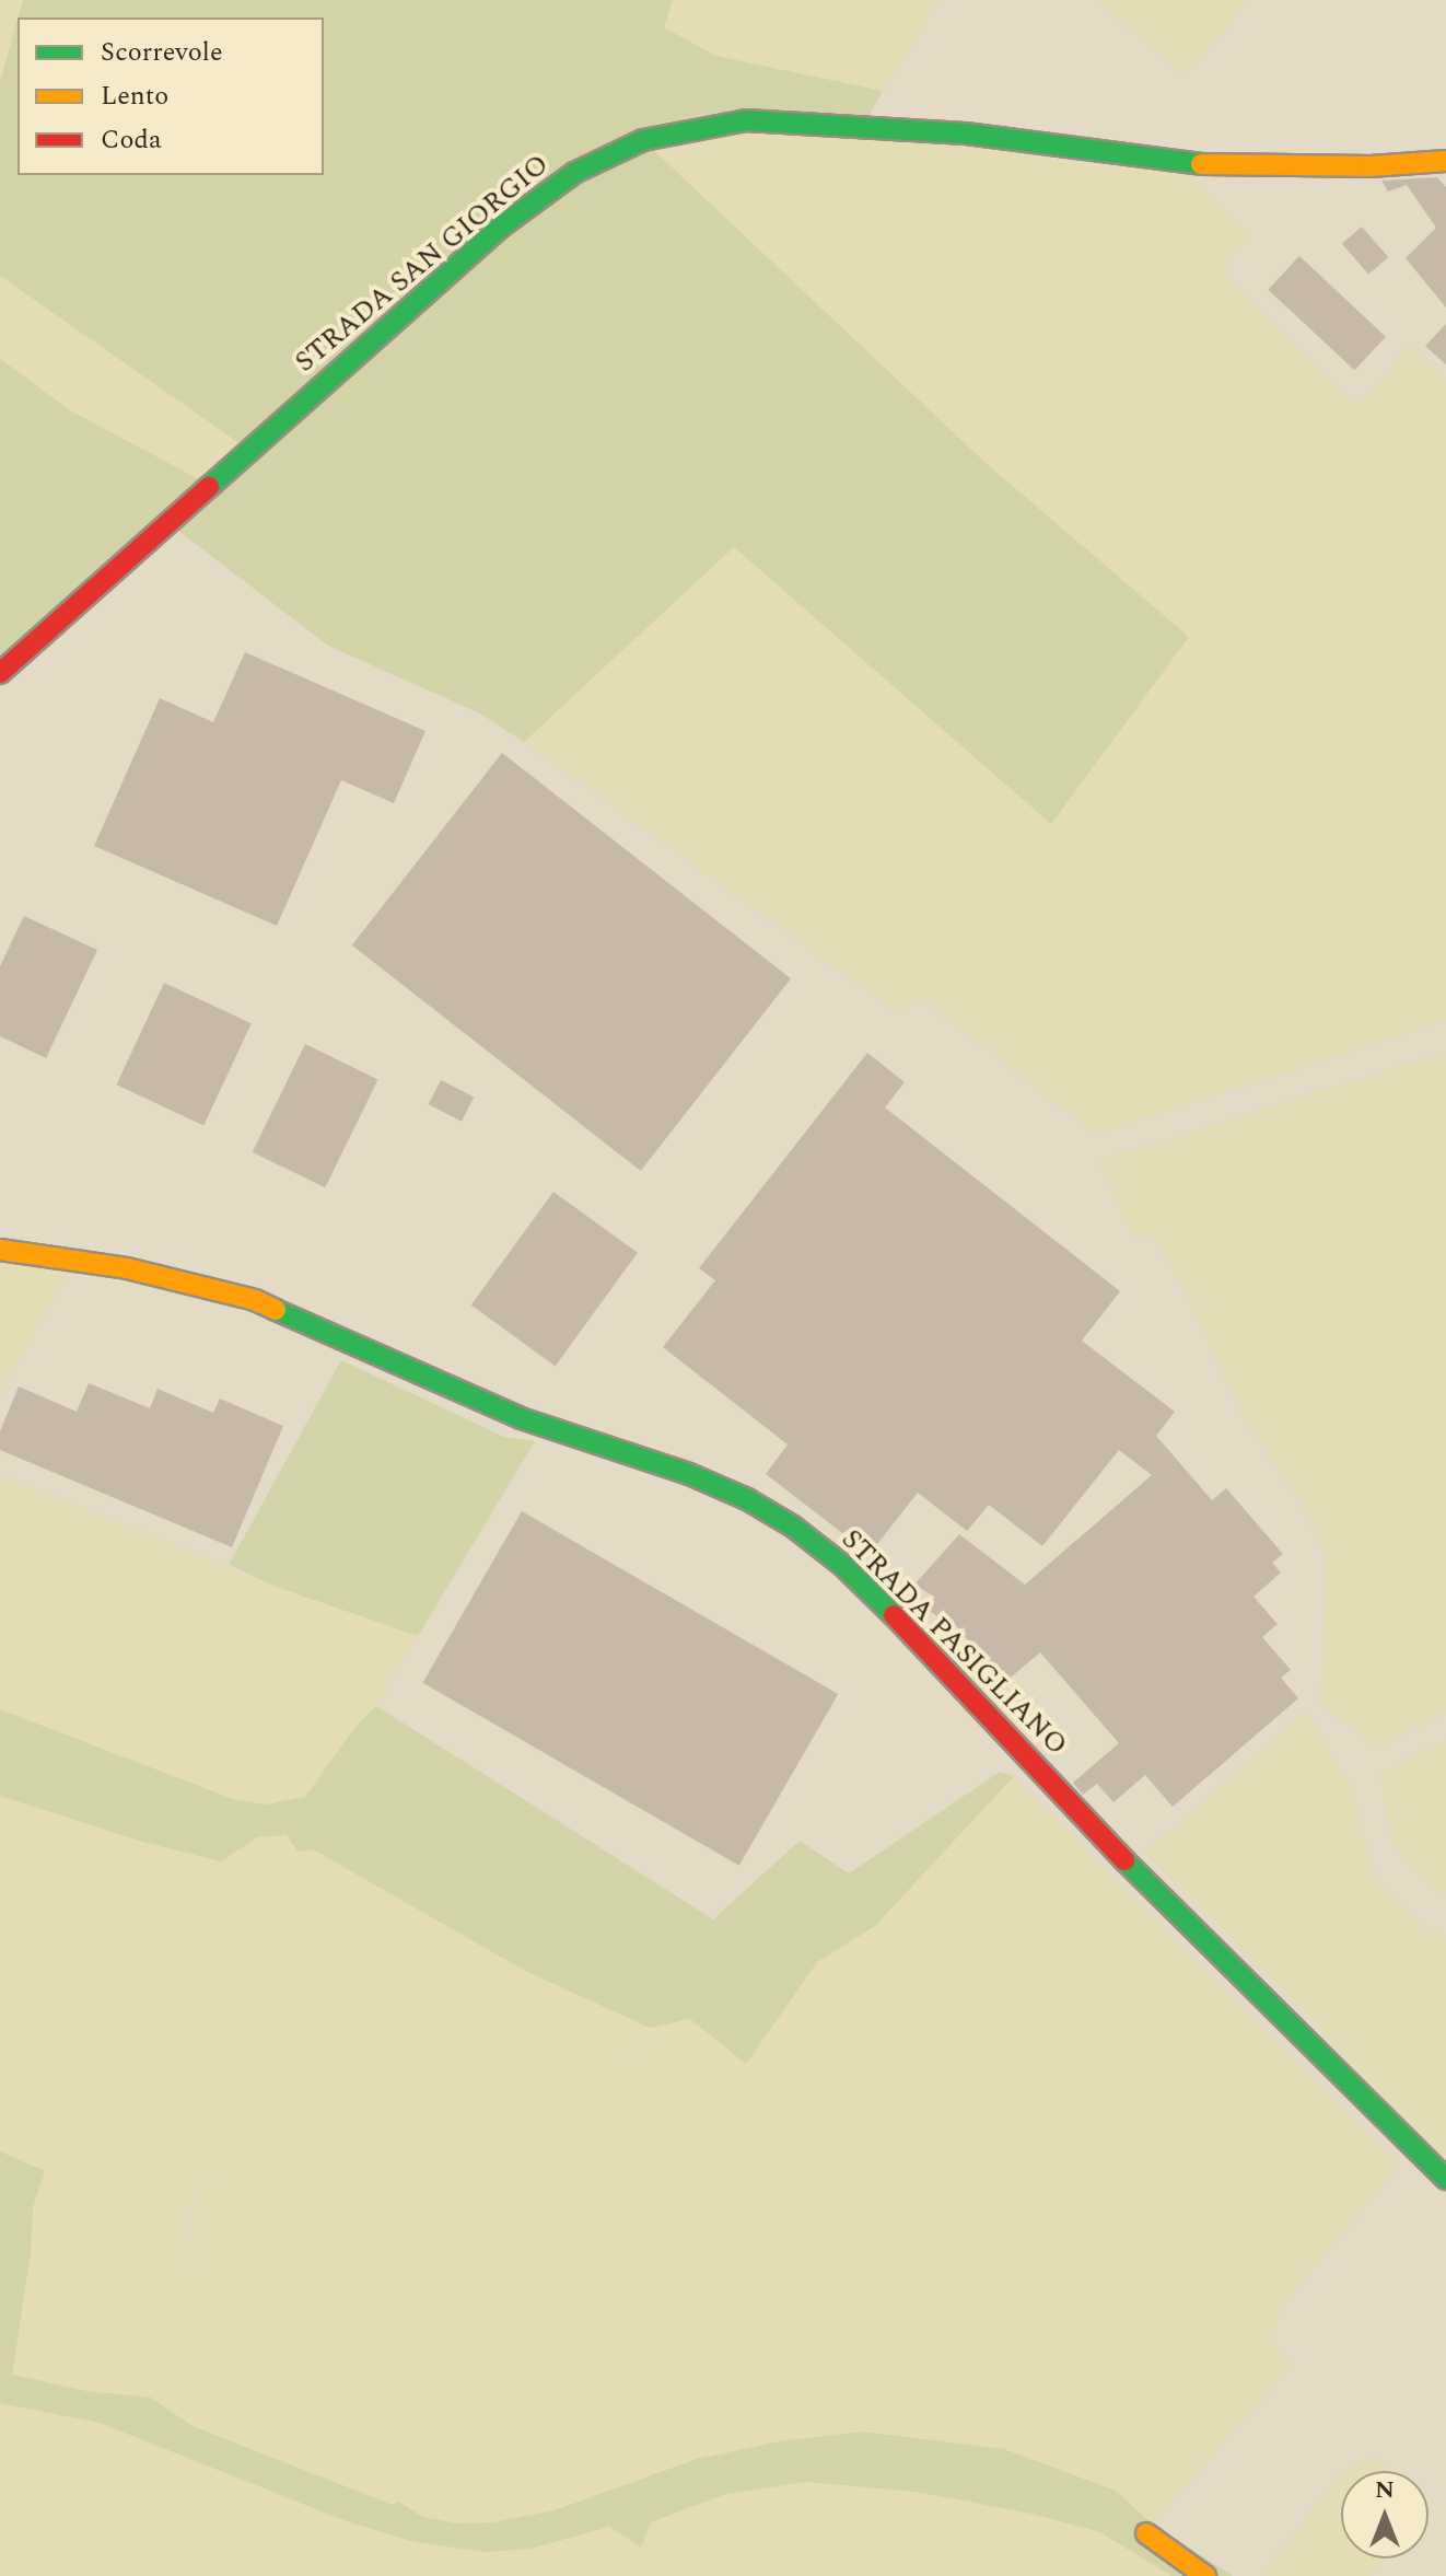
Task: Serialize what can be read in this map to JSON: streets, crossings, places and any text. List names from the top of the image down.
{
  "streets": {
    "street": ["STRADA SAN GIORGIO", "STRADA PASIGLIANO"]
  },
  "legend": ["Scorrevole", "Lento", "Coda"],
  "north": "top"
}
